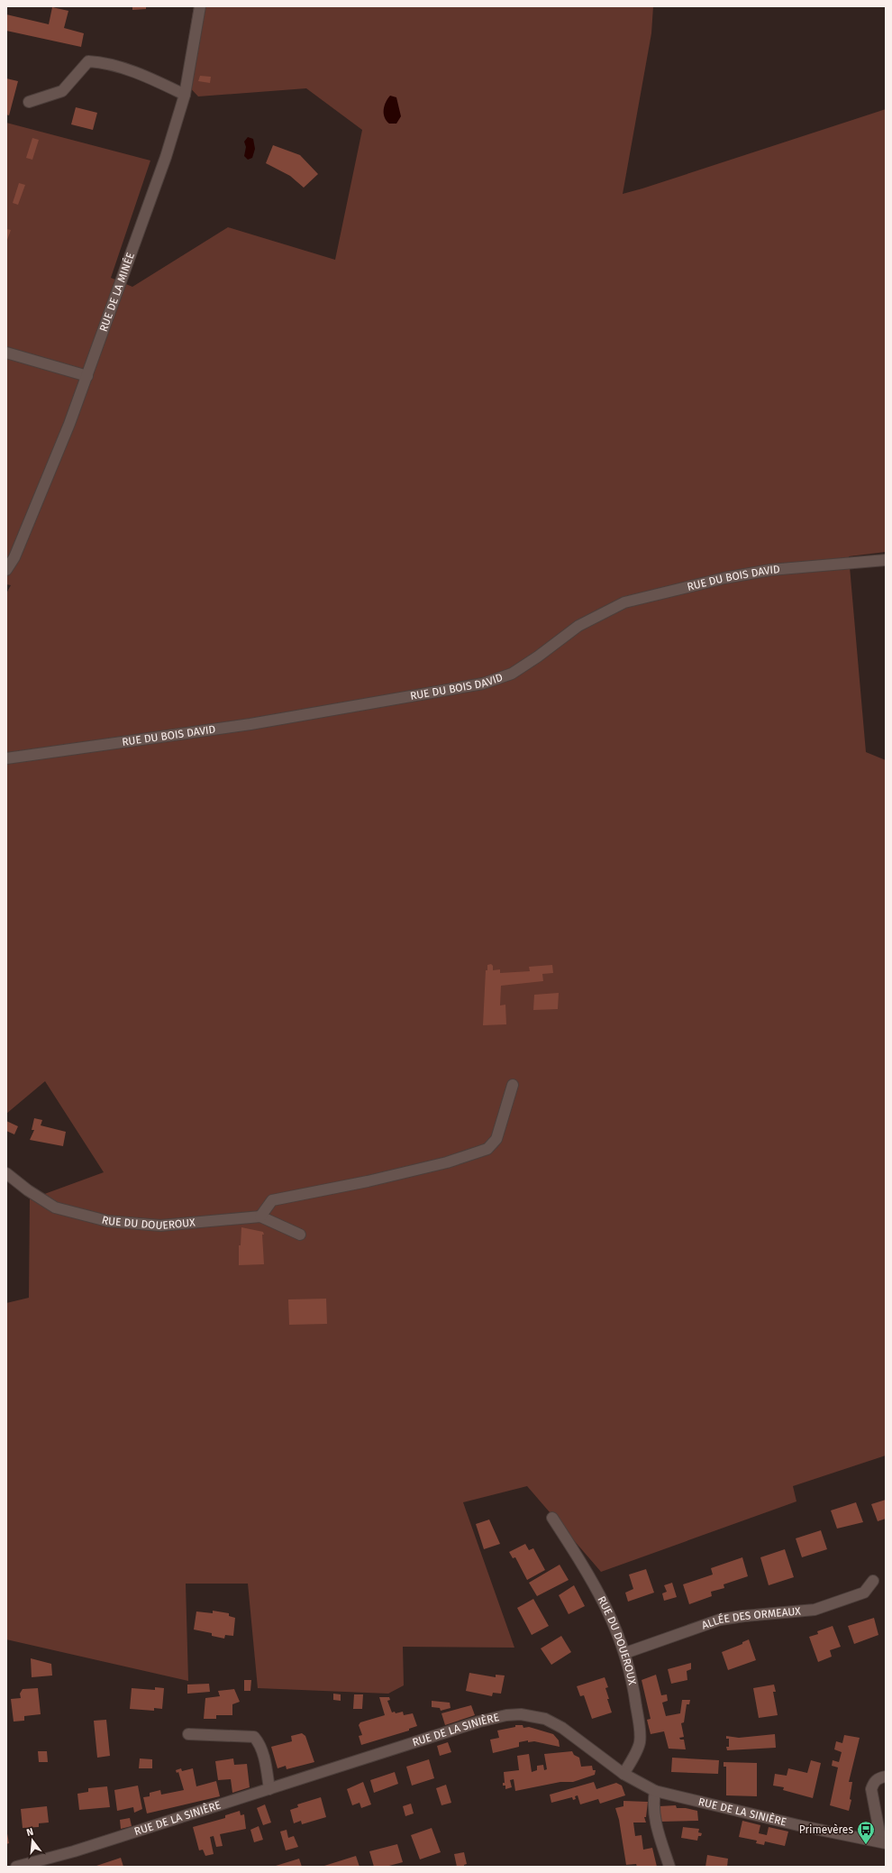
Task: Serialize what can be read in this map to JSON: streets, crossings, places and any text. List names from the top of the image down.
{
  "streets": {
    "street": [
      "RUE DE LA MINÉE",
      "RUE DU BOIS DAVID",
      "RUE DU DOUEROUX",
      "ALLÉE DES ORMEAUX",
      "RUE DE LA SINIÈRE"
    ]
  },
  "crossings": [
    ["RUE DU DOUEROUX", "ALLÉE DES ORMEAUX"],
    ["RUE DU DOUEROUX", "RUE DE LA SINIÈRE"]
  ],
  "places": {
    "bus stop": ["Primevères"]
  },
  "north": "top"
}
